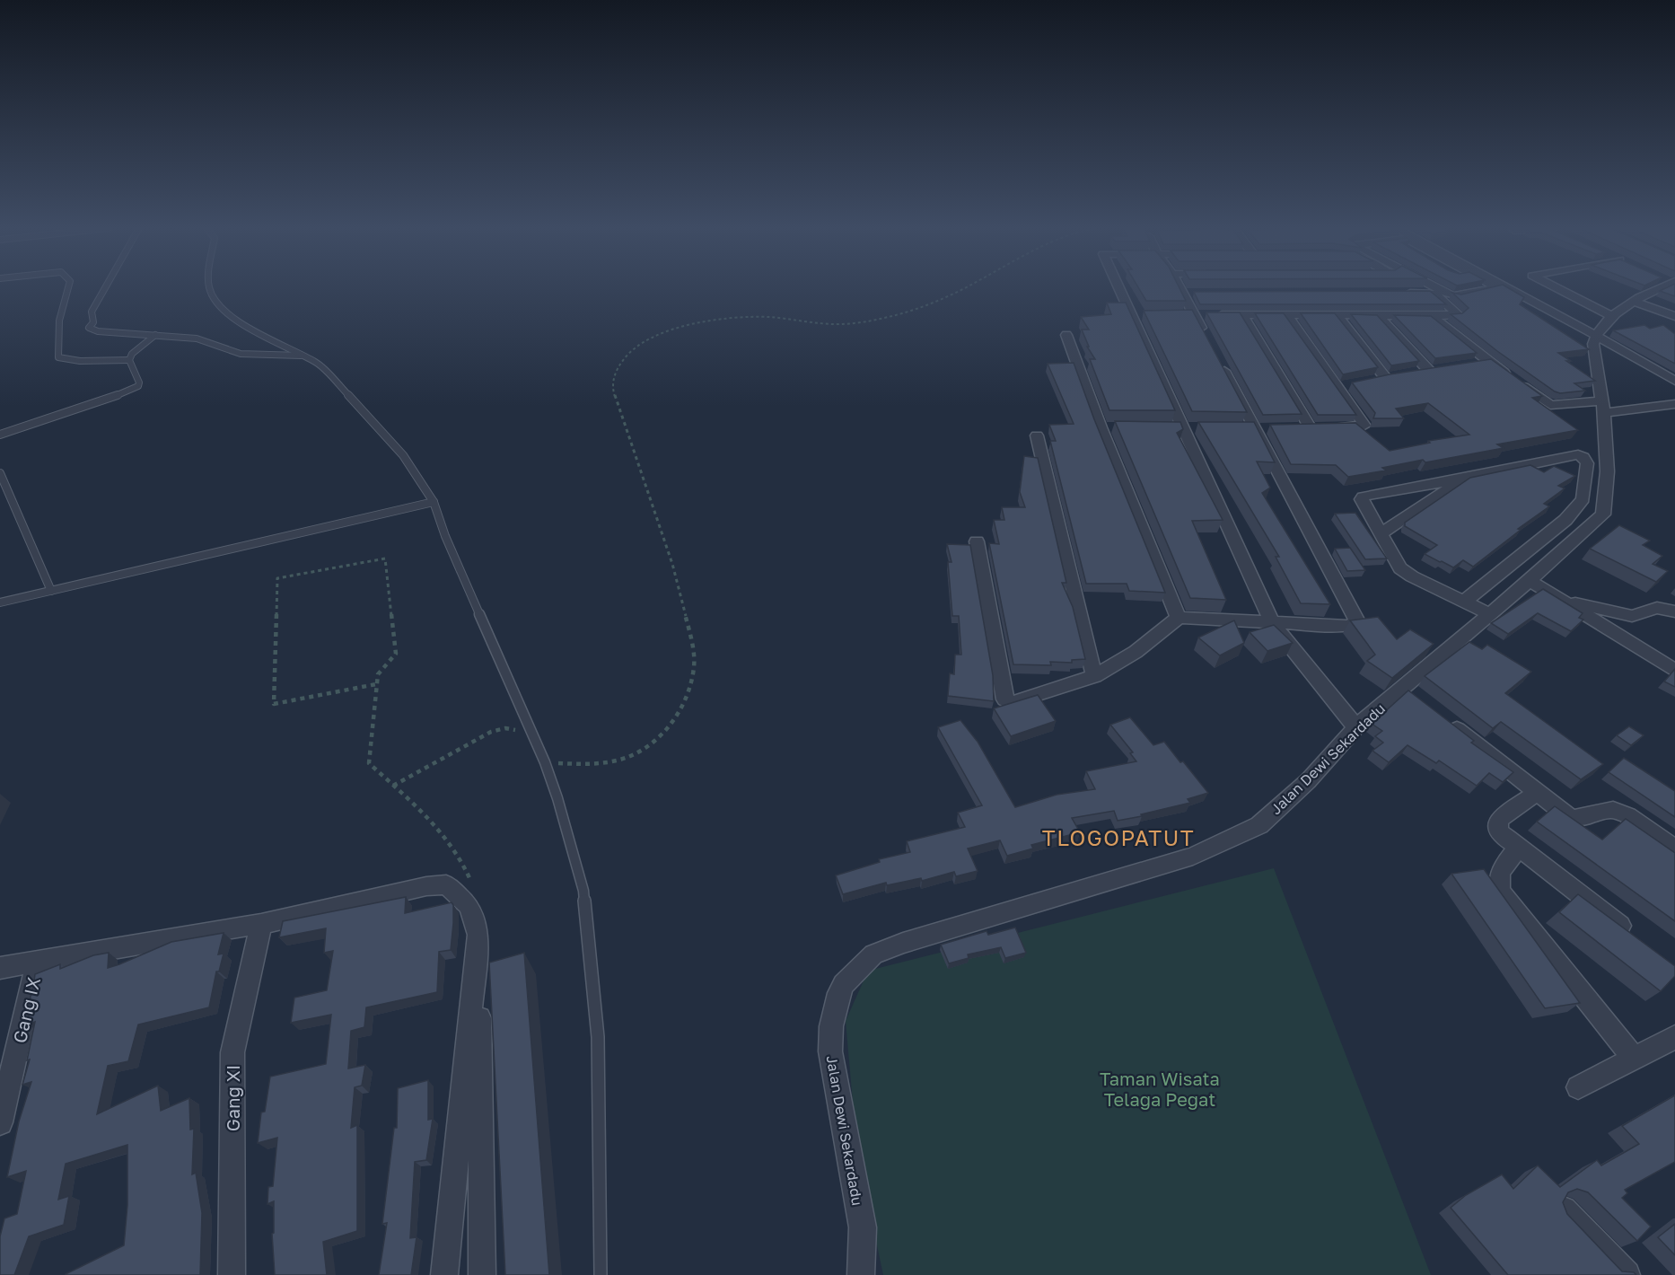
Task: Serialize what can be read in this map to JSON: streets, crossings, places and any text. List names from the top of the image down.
{
  "streets": {
    "street": ["Jalan Dewi Sekardadu", "Gang IX", "Gang XI"]
  },
  "districts": ["TLOGOPATUT"],
  "parks": ["Taman Wisata Telaga Pegat"]
}
